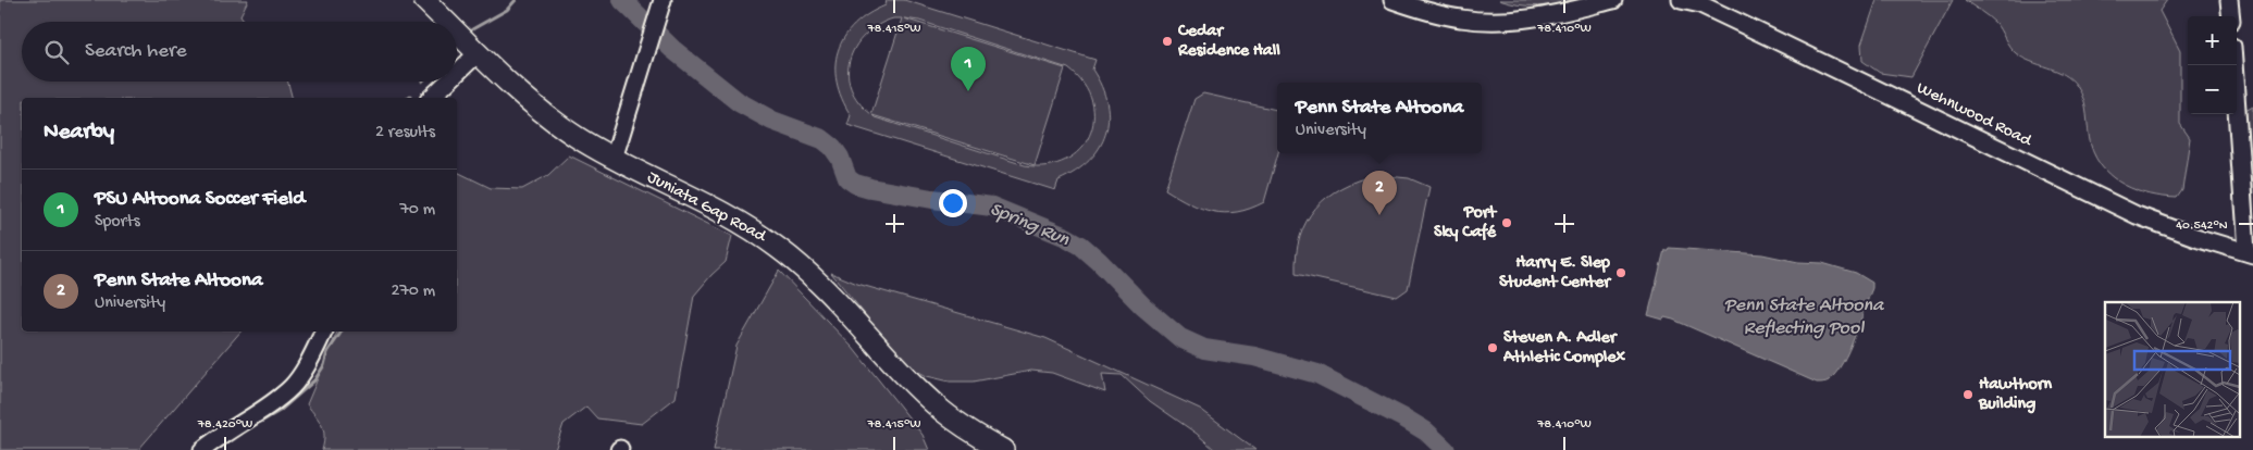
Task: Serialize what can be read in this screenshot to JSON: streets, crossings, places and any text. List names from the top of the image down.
{
  "streets": {
    "main road": ["Juniata Gap Road"],
    "street": ["Wehnwood Road"]
  },
  "water": ["Spring Run", "Penn State Altoona Reflecting Pool"],
  "places": [
    "Cedar Residence Hall",
    "Port Sky Café",
    "Harry E. Slep Student Center",
    "Steven A. Adler Athletic Complex",
    "Hawthorn Building"
  ],
  "page": {
    "map_buttons": ["+", "−"],
    "search": "Search here",
    "pins": ["1", "2"],
    "popup": ["Penn State Altoona", "University"],
    "heading": ["Nearby", "2 results"],
    "list": [
      {
        "mark": "1",
        "name": "PSU Altoona Soccer Field",
        "note": "Sports",
        "value": "70 m"
      },
      {
        "mark": "2",
        "name": "Penn State Altoona",
        "note": "University",
        "value": "270 m"
      }
    ]
  },
  "coordinates": [
    "78.415°W",
    "78.410°W",
    "40.542°N",
    "78.420°W"
  ]
}
